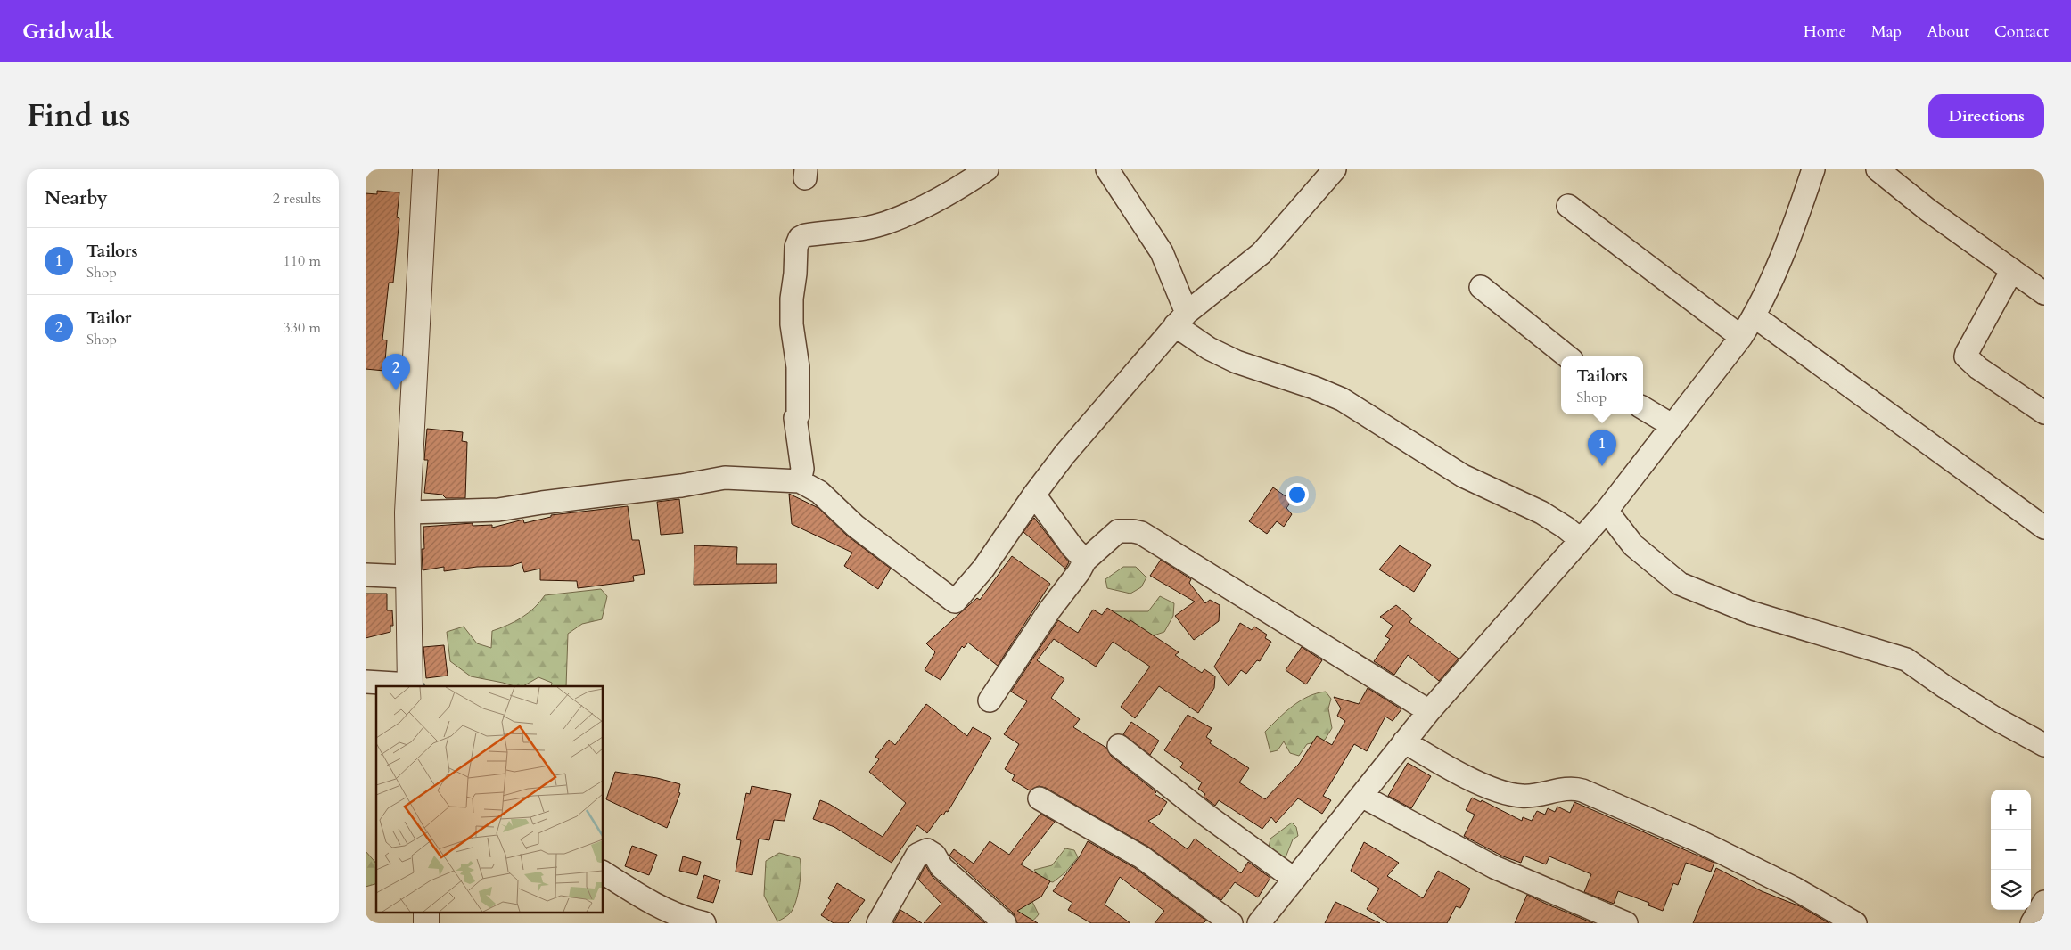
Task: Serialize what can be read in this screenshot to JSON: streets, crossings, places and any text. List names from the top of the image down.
{
  "page": {
    "header": "Gridwalk",
    "nav": [
      "Home",
      "Map",
      "About",
      "Contact"
    ],
    "title": "Find us",
    "buttons": "Directions",
    "heading": ["Nearby", "2 results"],
    "list": [
      {
        "mark": "1",
        "name": "Tailors",
        "note": "Shop",
        "value": "110 m"
      },
      {
        "mark": "2",
        "name": "Tailor",
        "note": "Shop",
        "value": "330 m"
      }
    ],
    "pins": ["2", "1"],
    "popup": ["Tailors", "Shop"],
    "map_buttons": ["+", "−"]
  }
}
